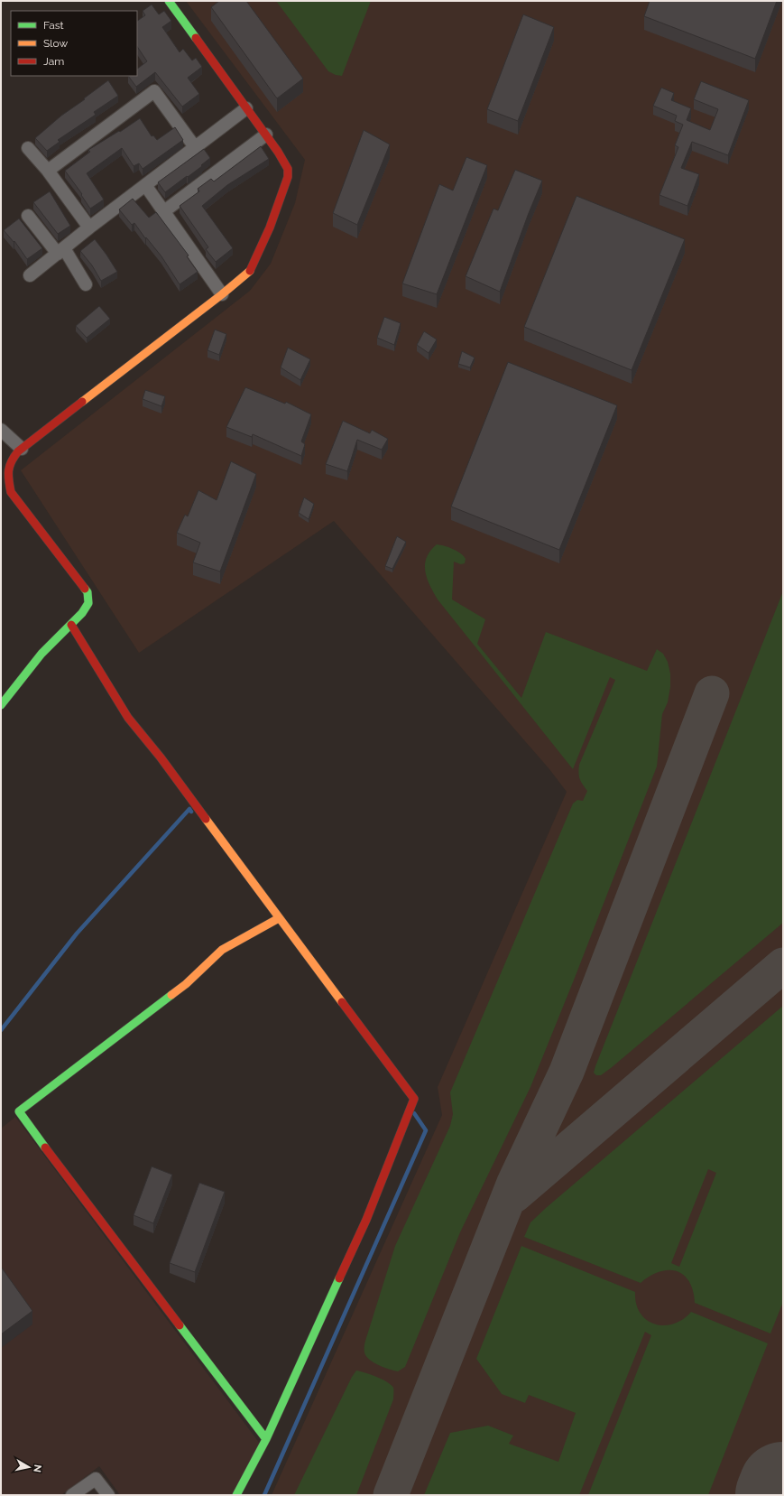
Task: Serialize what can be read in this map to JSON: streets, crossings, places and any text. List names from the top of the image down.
{
  "legend": ["Fast", "Slow", "Jam"],
  "north": "right"
}
